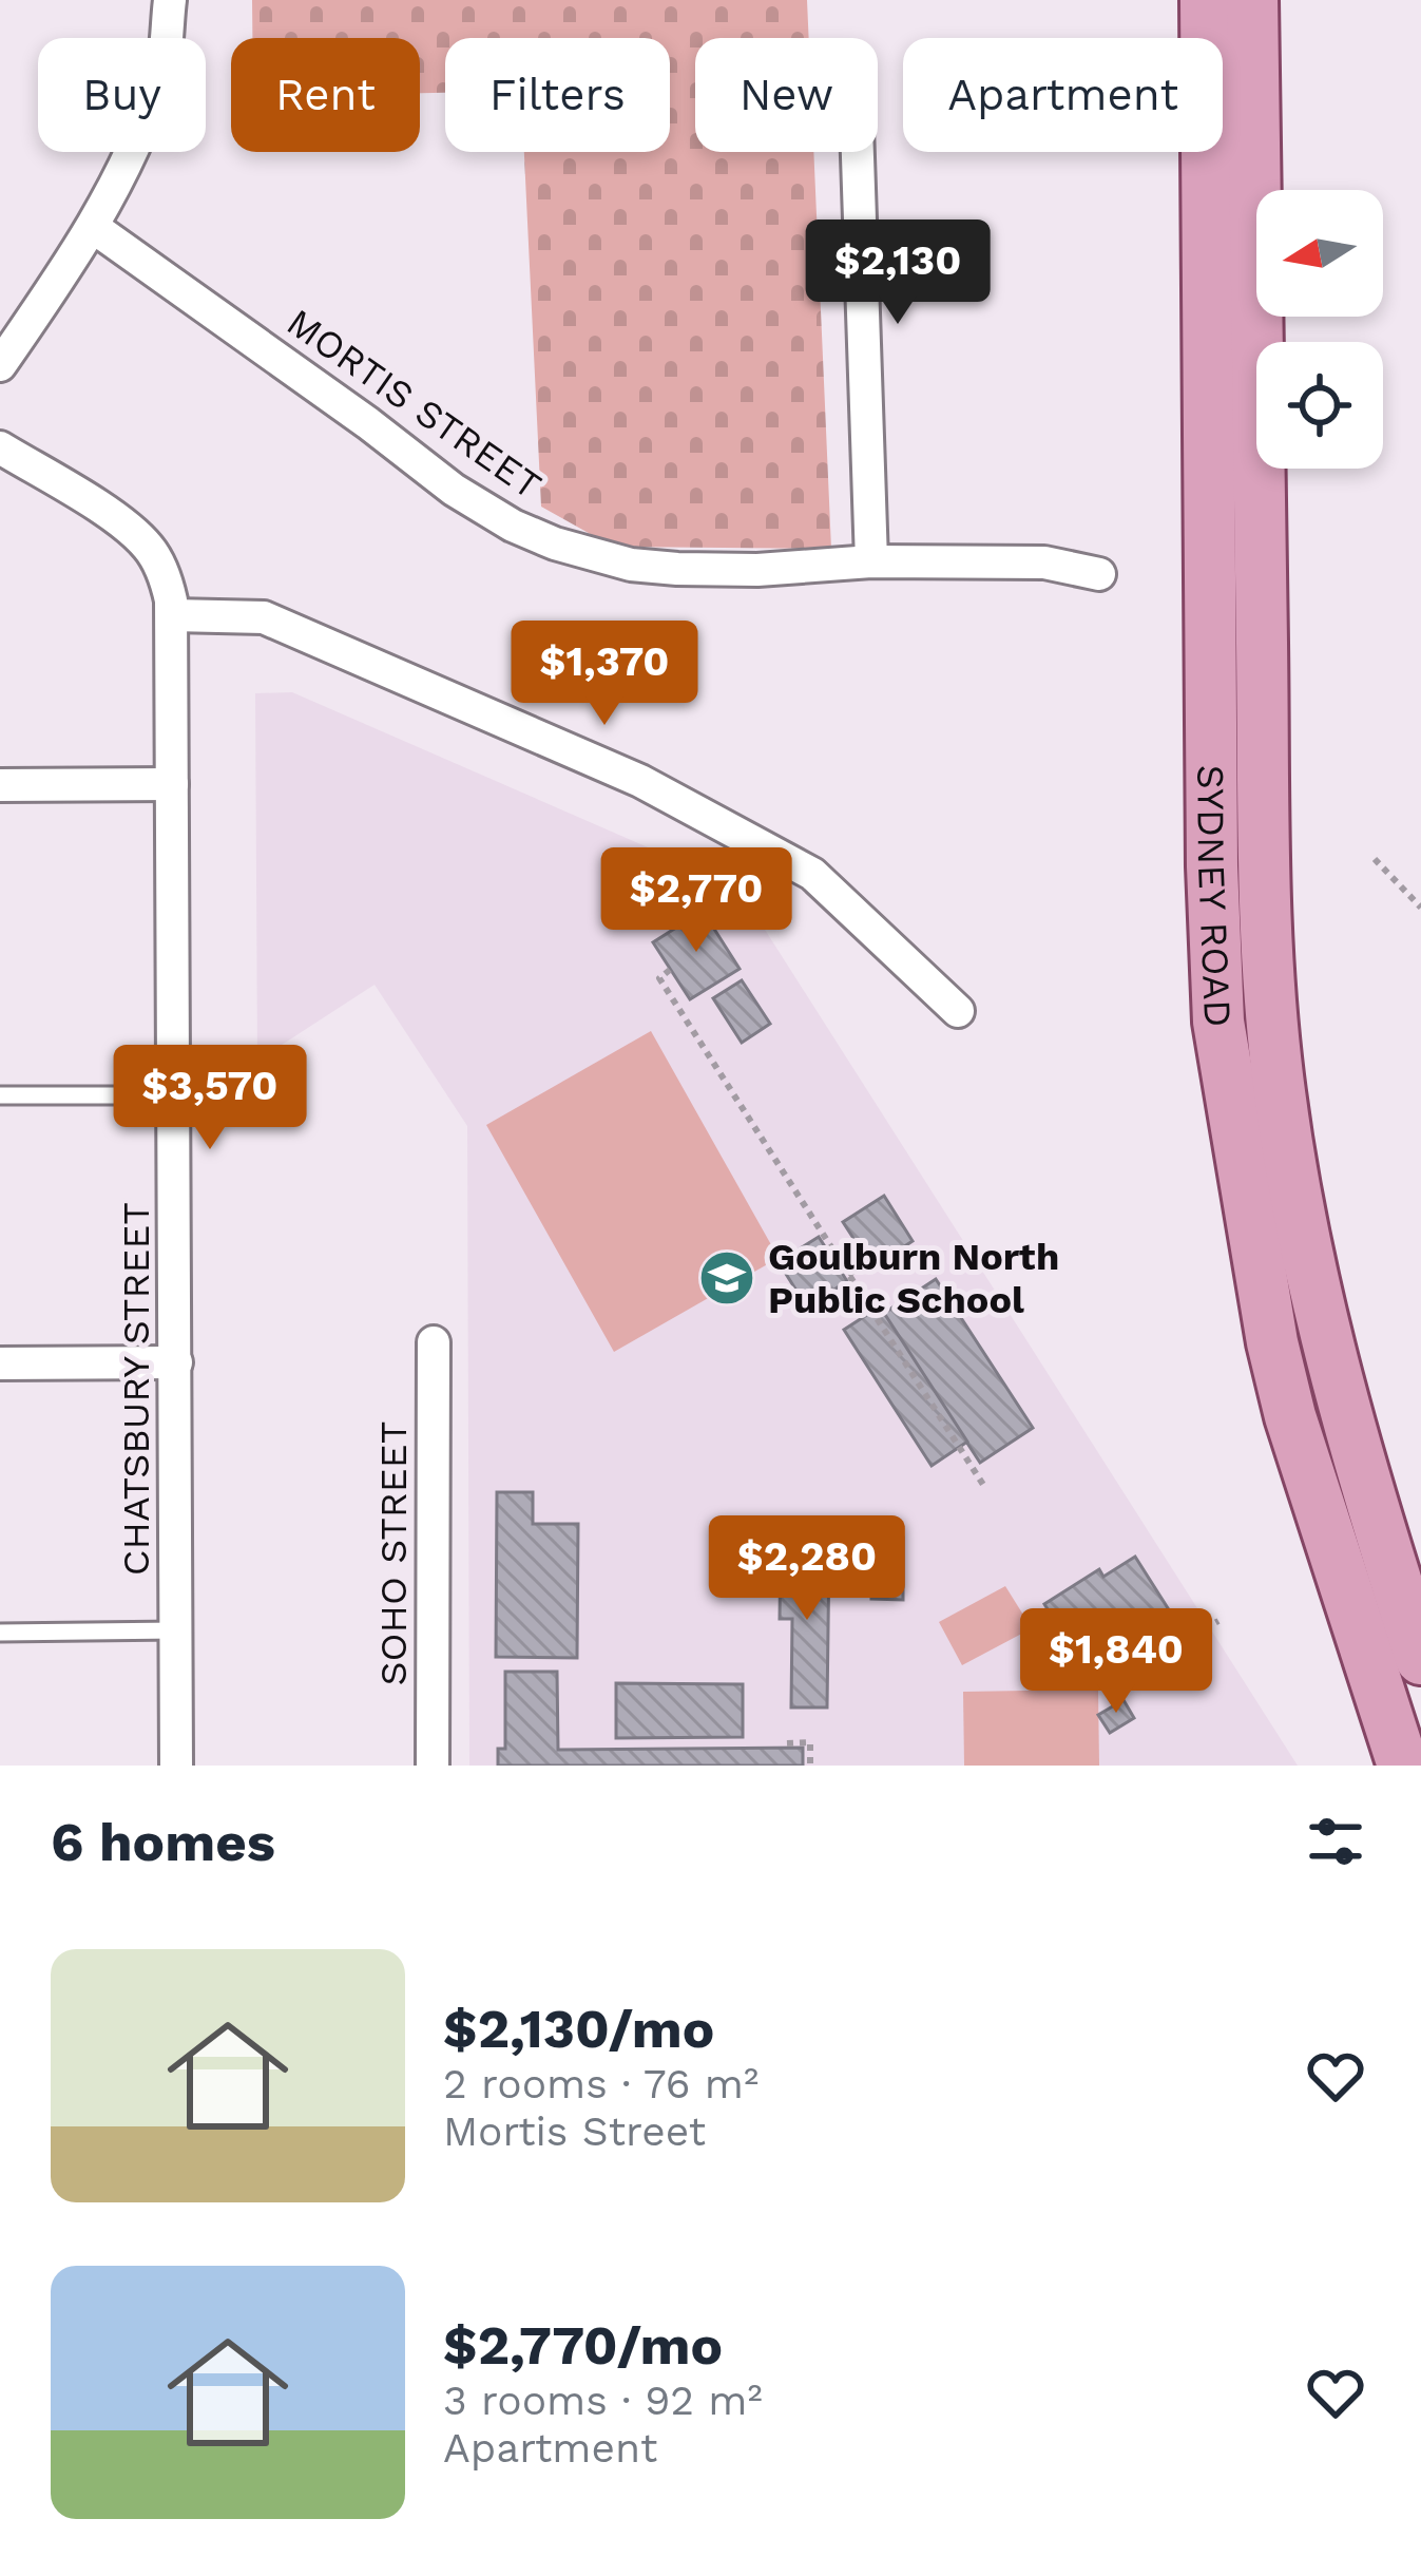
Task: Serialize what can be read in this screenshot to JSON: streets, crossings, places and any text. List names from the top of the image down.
{
  "streets": {
    "main road": ["SYDNEY ROAD"],
    "street": ["MORTIS STREET", "CHATSBURY STREET", "SOHO STREET"]
  },
  "places": {
    "school or university": ["Goulburn North Public School"]
  },
  "north": "left",
  "page": {
    "chip": [
      "Buy",
      "Rent",
      "Filters",
      "New",
      "Apartment"
    ],
    "price": [
      "$2,130",
      "$1,370",
      "$2,770",
      "$3,570",
      "$2,280",
      "$1,840"
    ],
    "heading": "6 homes",
    "list": [
      {
        "name": "$2,130/mo",
        "note": "2 rooms · 76 m² · Mortis Street"
      },
      {
        "name": "$2,770/mo",
        "note": "3 rooms · 92 m² · Apartment"
      }
    ]
  }
}
